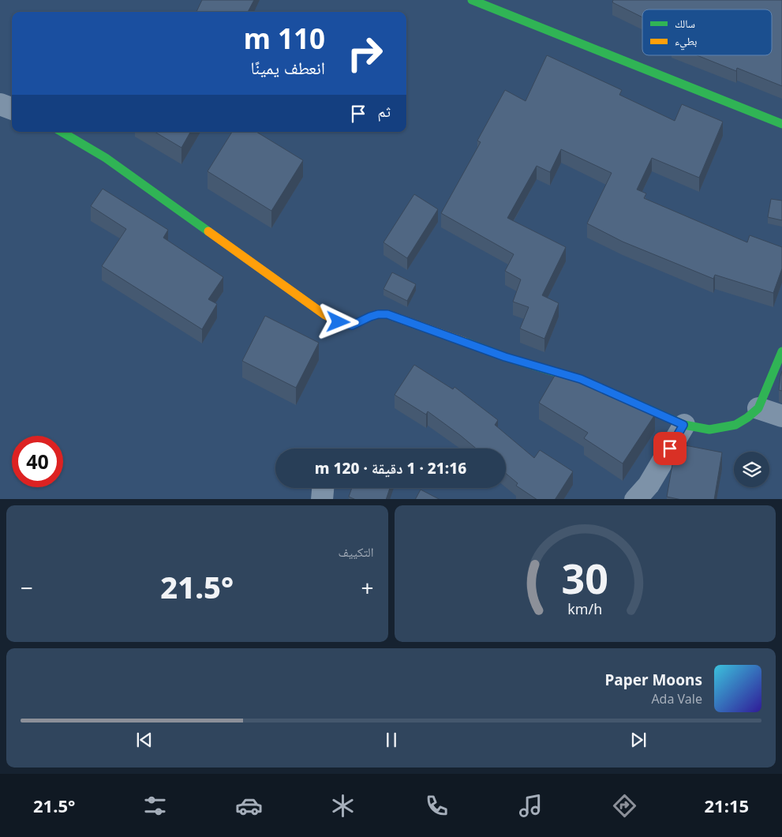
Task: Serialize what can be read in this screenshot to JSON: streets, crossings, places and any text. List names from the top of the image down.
{
  "legend": ["سالك", "بطيء"],
  "page": {
    "turn": ["110 m", "انعطف يمينًا"],
    "then": "ثم",
    "limit": "40",
    "trip": "21:16 · 1 دقيقة · 120 m",
    "tile": "التكييف",
    "heat": ["−", "21.5°", "+"],
    "song": ["Paper Moons", "Ada Vale"],
    "tabs": ["21:15", "21.5°"],
    "gauge": ["30", "km/h"]
  }
}
